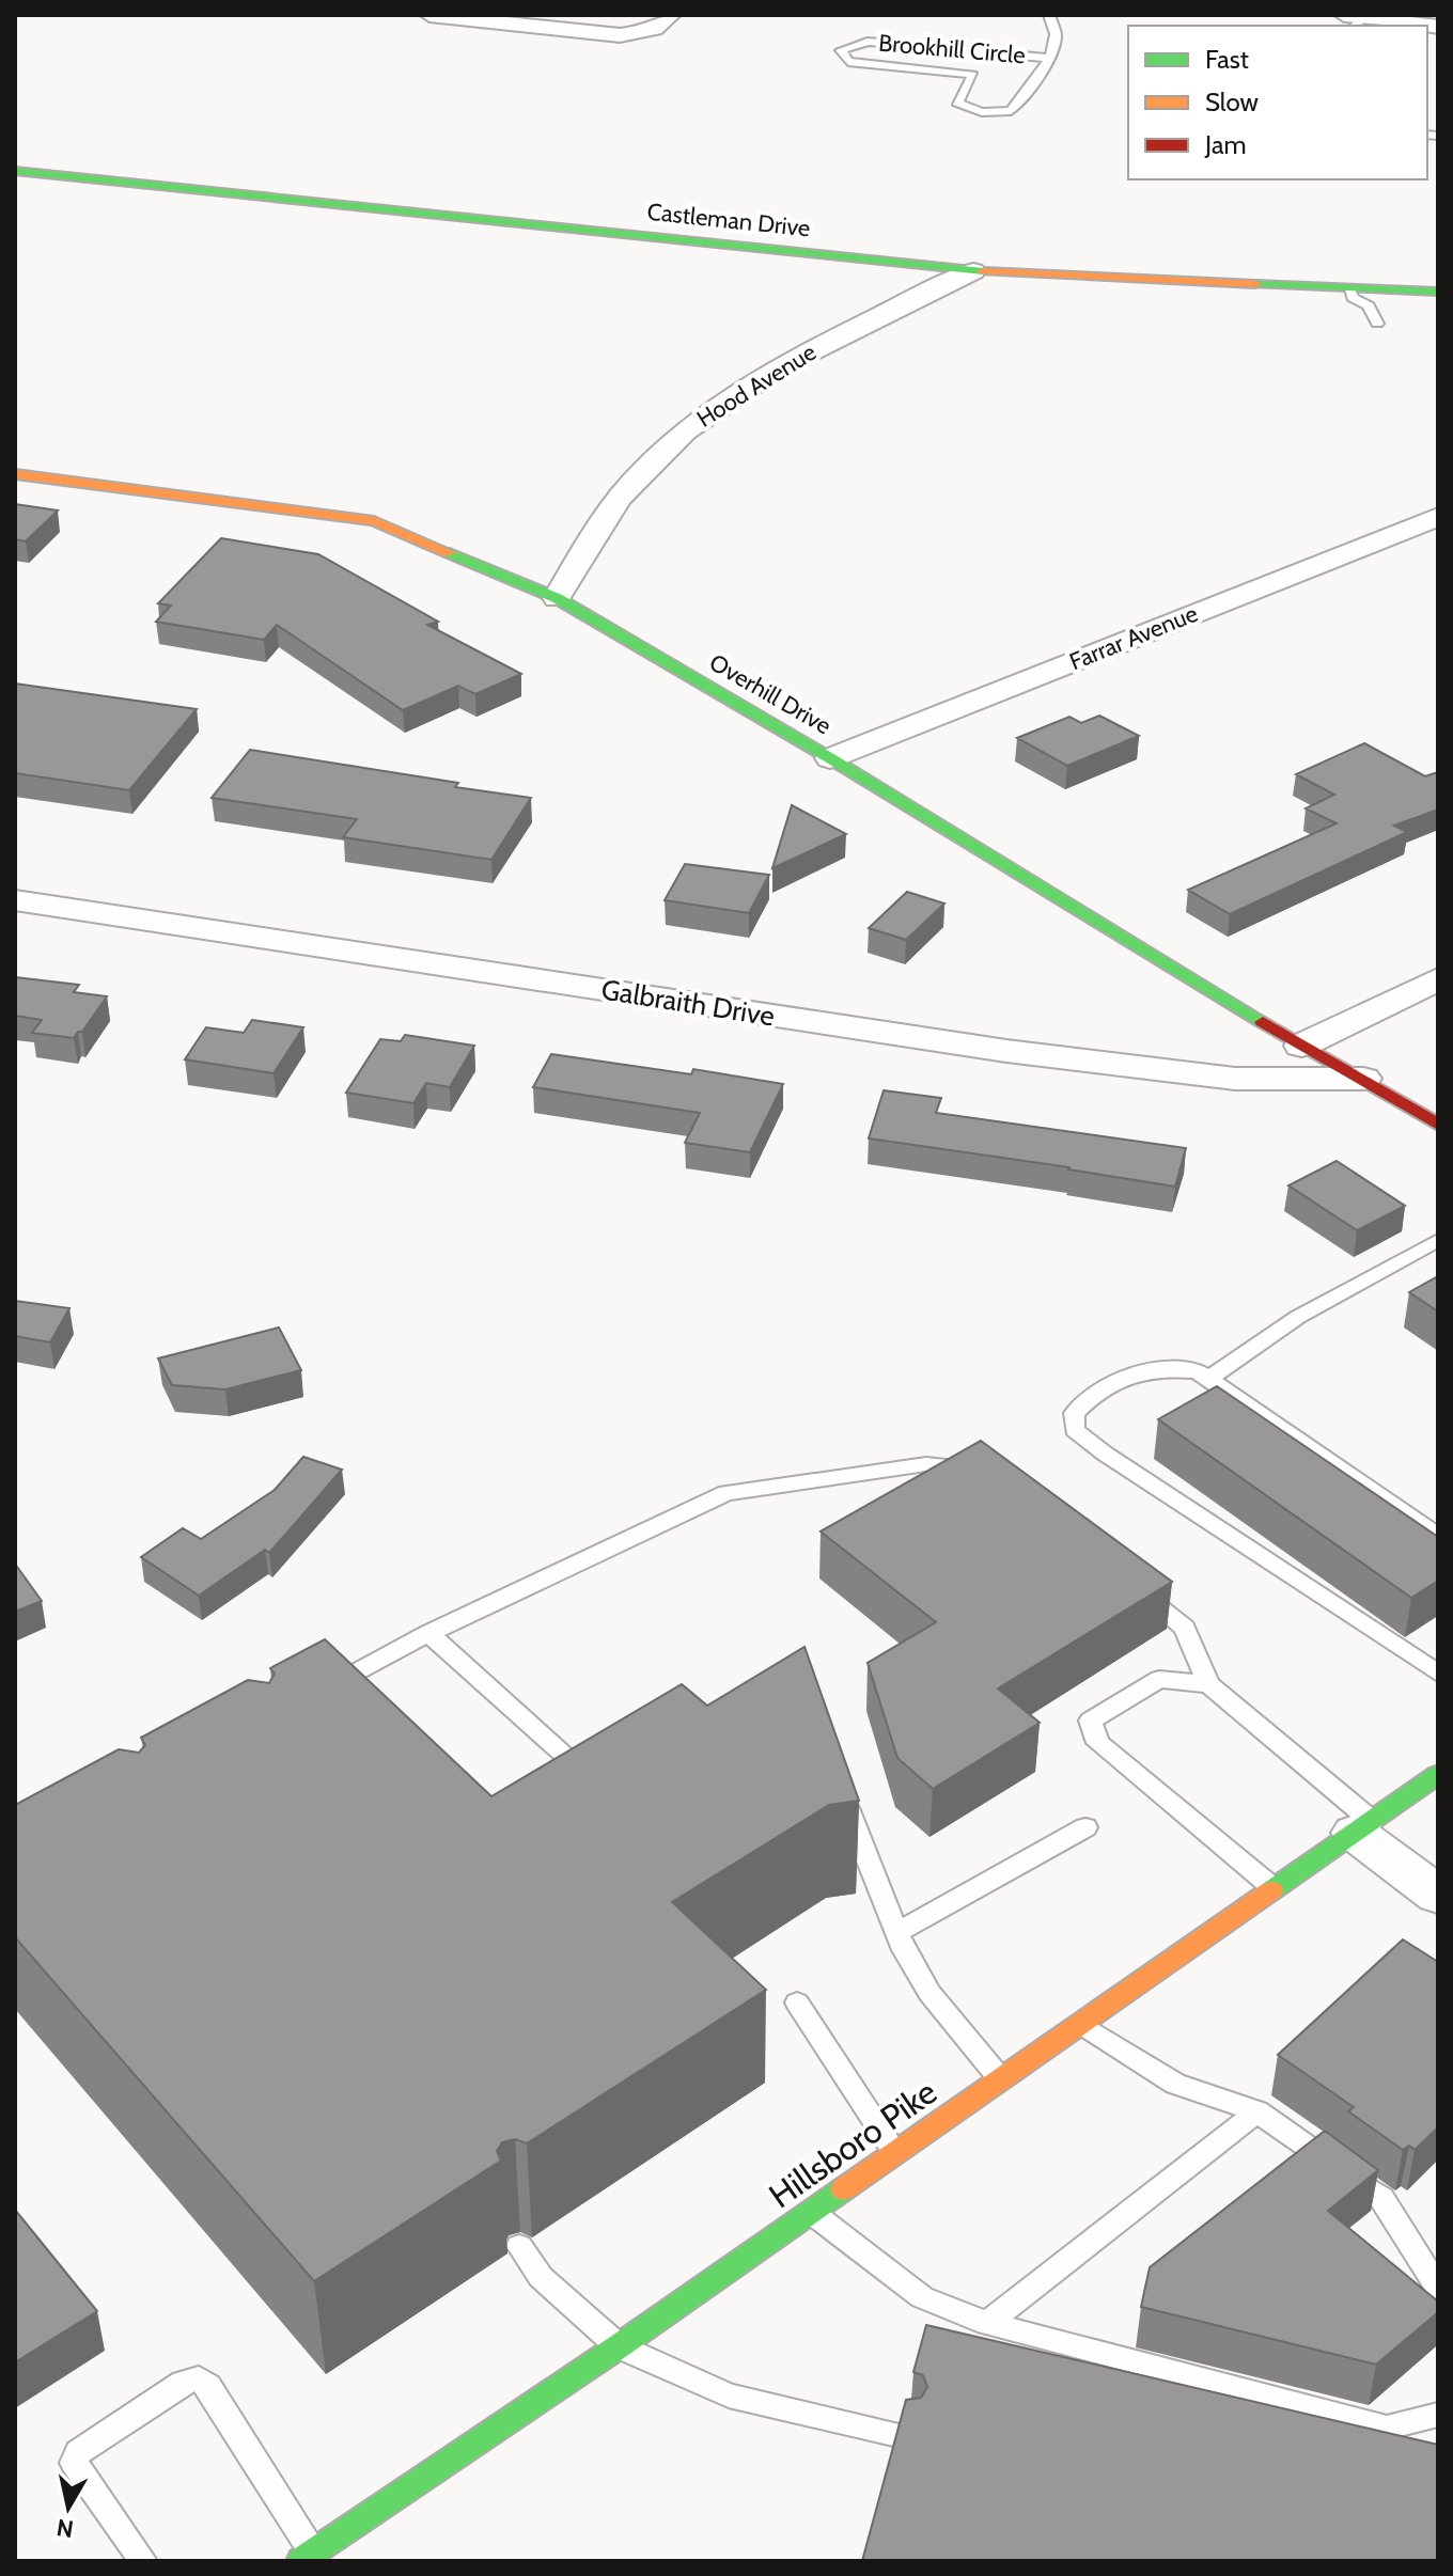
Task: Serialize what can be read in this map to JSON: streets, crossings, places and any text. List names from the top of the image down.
{
  "streets": {
    "street": [
      "Castleman Drive",
      "Hood Avenue",
      "Farrar Avenue",
      "Overhill Drive",
      "Galbraith Drive",
      "Hillsboro Pike"
    ],
    "lane": ["Brookhill Circle"]
  },
  "crossings": [
    ["Castleman Drive", "Hood Avenue"],
    ["Hood Avenue", "Overhill Drive"],
    ["Farrar Avenue", "Overhill Drive"],
    ["Overhill Drive", "Galbraith Drive"]
  ],
  "legend": ["Fast", "Slow", "Jam"],
  "north": "bottom"
}
